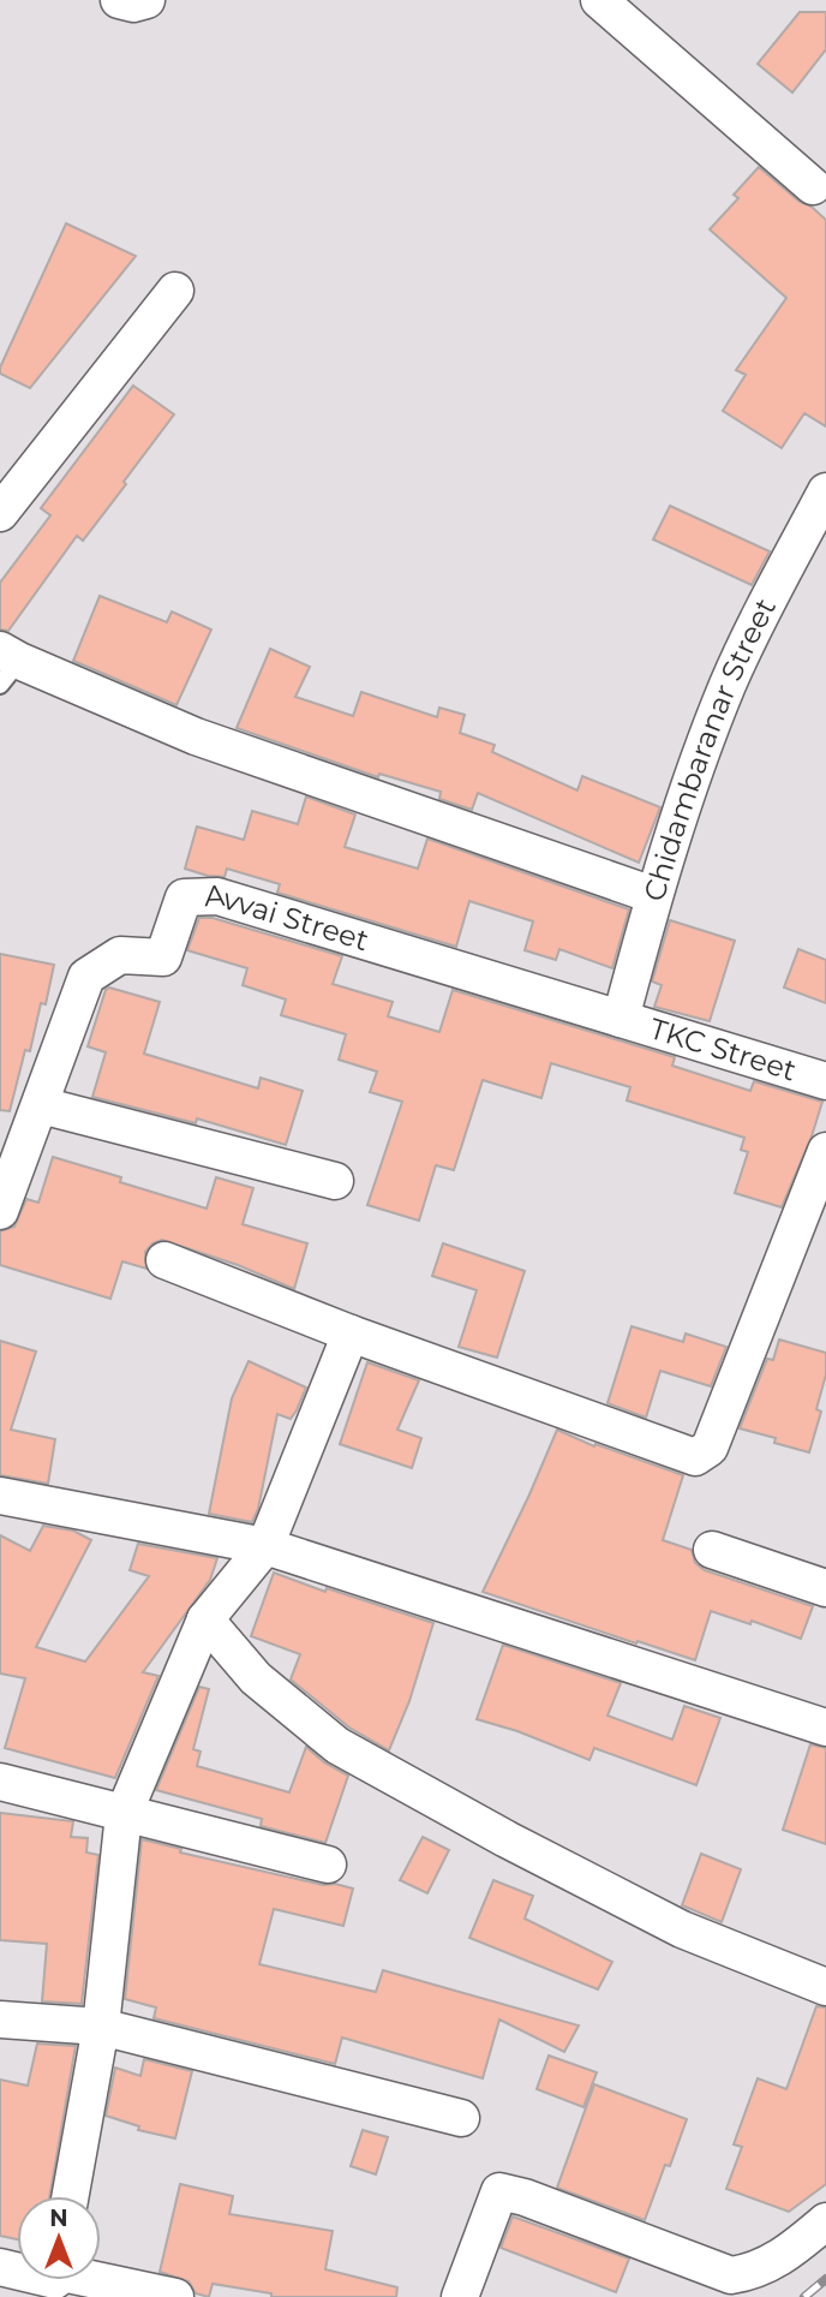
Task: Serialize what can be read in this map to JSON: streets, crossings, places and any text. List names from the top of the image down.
{
  "streets": {
    "street": ["Chidambaranar Street", "Avvai Street", "TKC Street"]
  },
  "crossings": [
    ["Chidambaranar Street", "Avvai Street"],
    ["Chidambaranar Street", "TKC Street"],
    ["Avvai Street", "TKC Street"]
  ],
  "north": "top"
}
